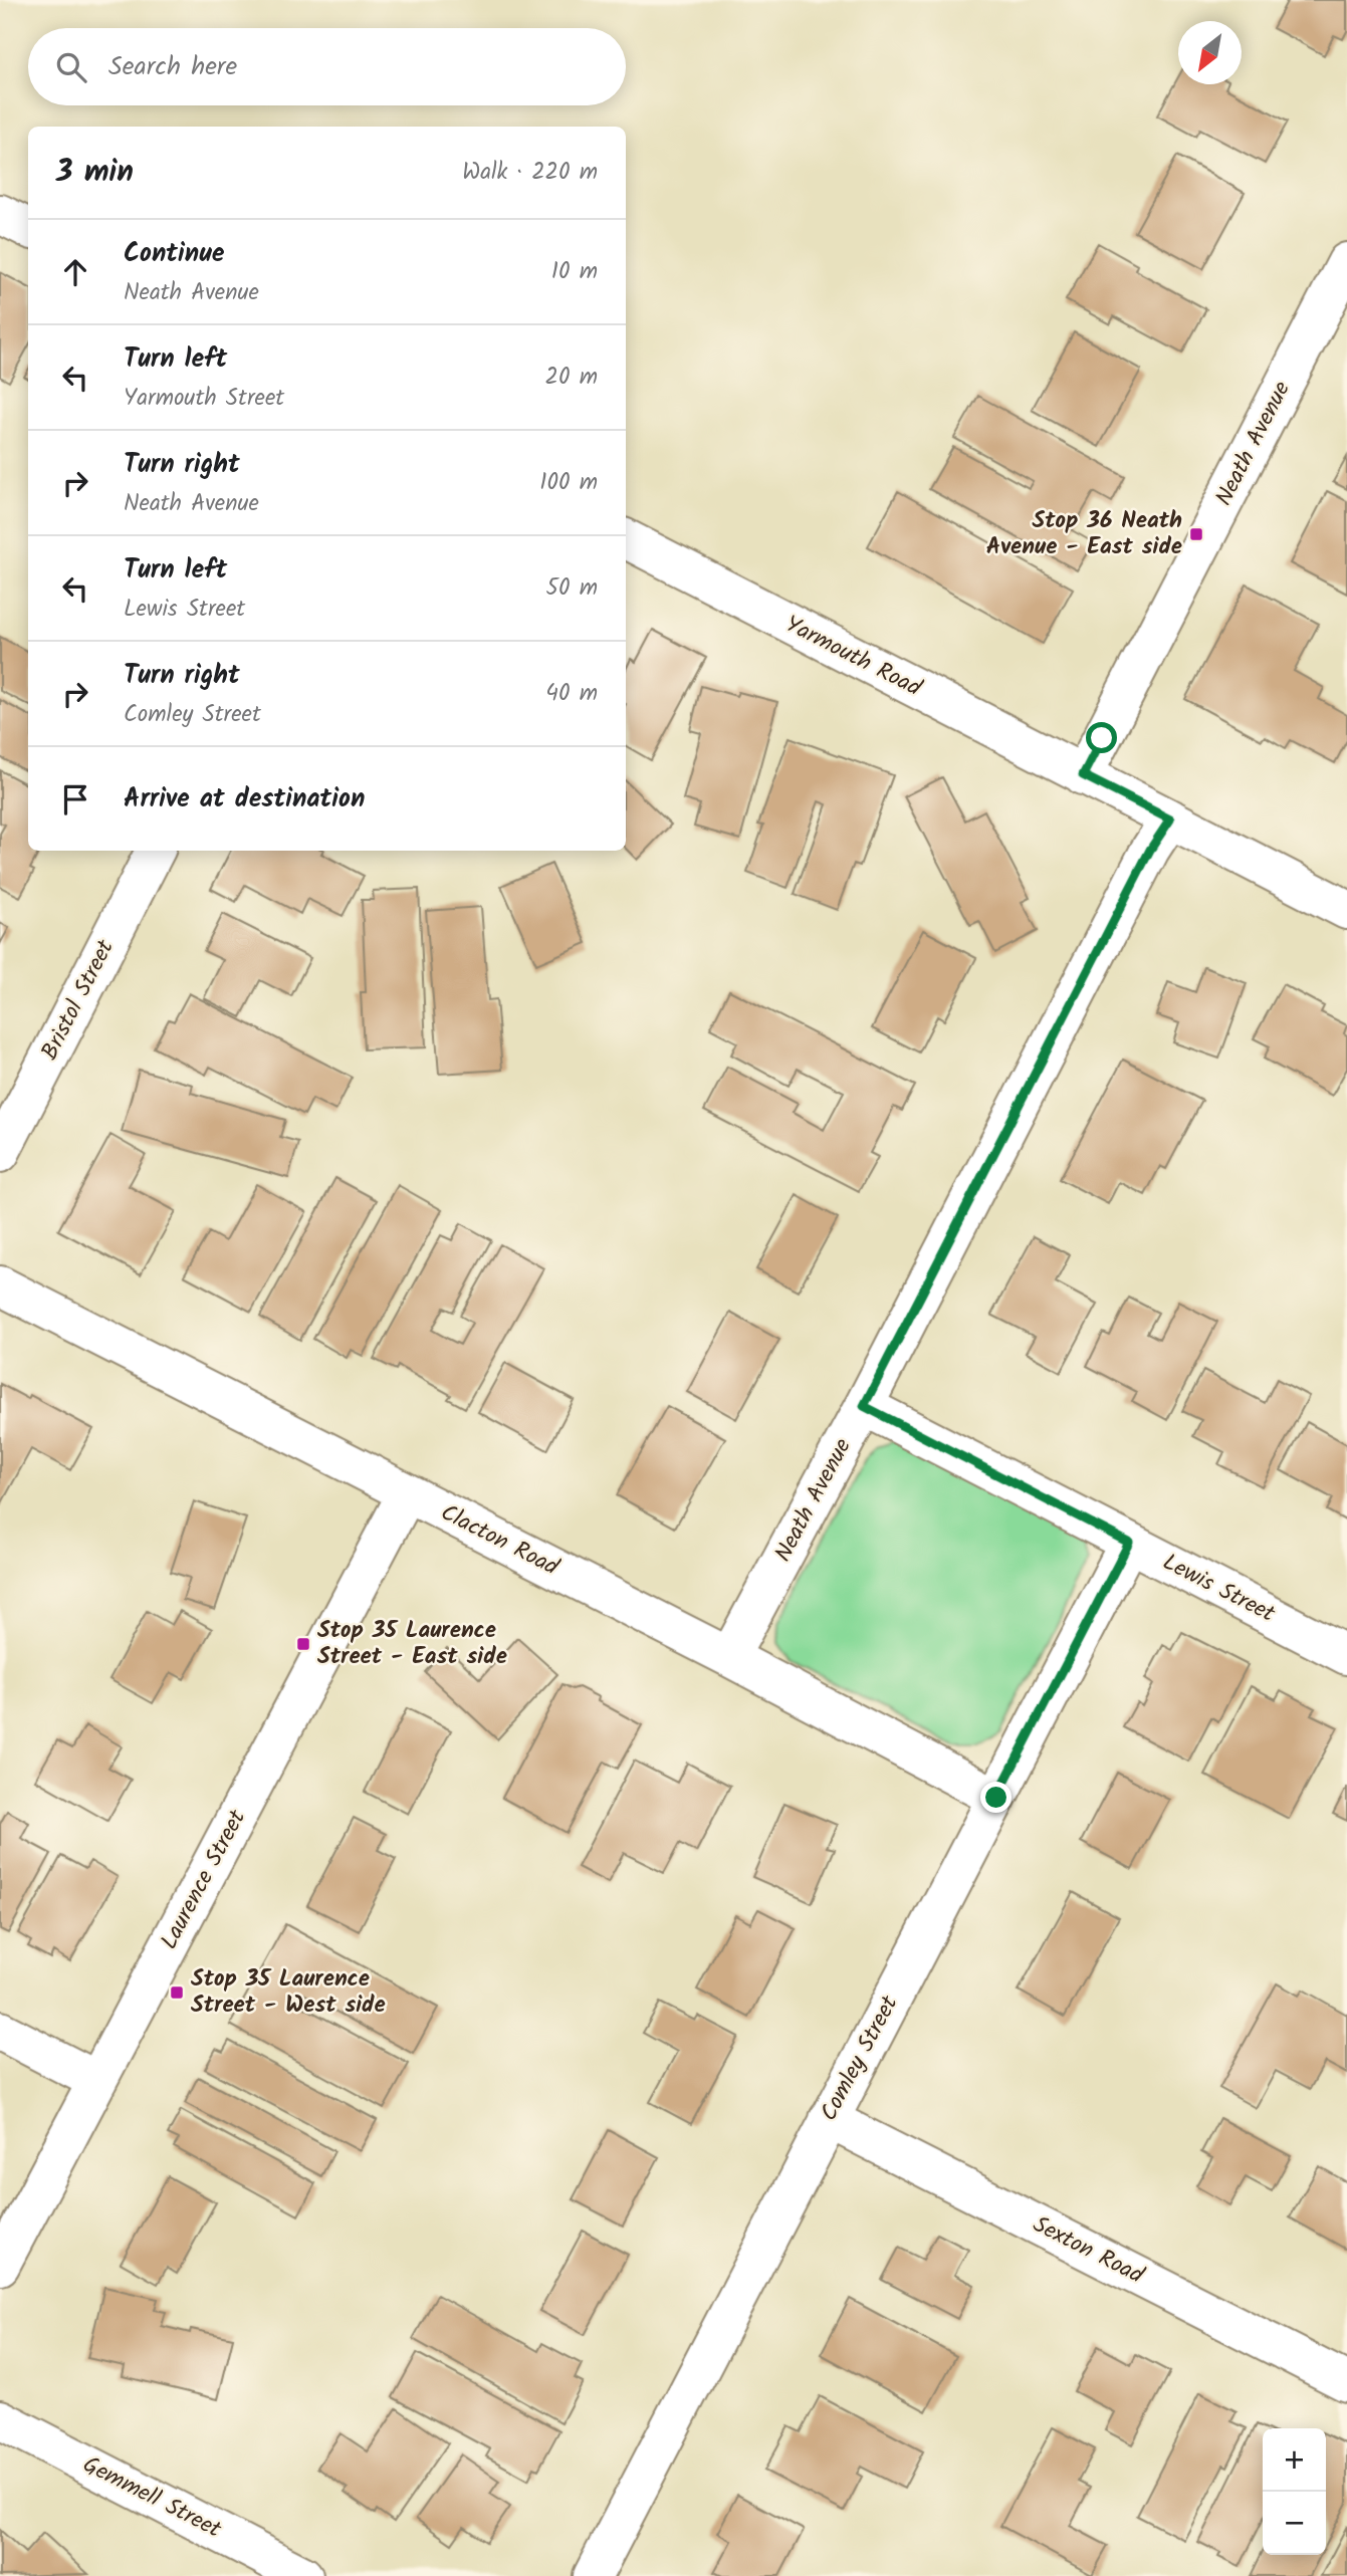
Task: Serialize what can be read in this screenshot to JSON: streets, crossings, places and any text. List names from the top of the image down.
{
  "streets": {
    "street": [
      "Neath Avenue",
      "Yarmouth Road",
      "Bristol Street",
      "Clacton Road",
      "Lewis Street",
      "Laurence Street",
      "Comley Street",
      "Sexton Road",
      "Gemmell Street"
    ]
  },
  "crossings": [
    ["Neath Avenue", "Yarmouth Road"],
    ["Neath Avenue", "Clacton Road"],
    ["Neath Avenue", "Lewis Street"],
    ["Clacton Road", "Laurence Street"],
    ["Clacton Road", "Comley Street"],
    ["Lewis Street", "Comley Street"],
    ["Comley Street", "Sexton Road"]
  ],
  "places": {
    "transit": ["Stop 36 Neath Avenue - East side", "Stop 35 Laurence Street - East side", "Stop 35 Laurence Street - West side"]
  },
  "north": "bottom left",
  "page": {
    "search": "Search here",
    "heading": ["3 min", "Walk · 220 m"],
    "list": [
      ["Continue", "Neath Avenue", "10 m"],
      ["Turn left", "Yarmouth Street", "20 m"],
      ["Turn right", "Neath Avenue", "100 m"],
      ["Turn left", "Lewis Street", "50 m"],
      ["Turn right", "Comley Street", "40 m"],
      "Arrive at destination"
    ],
    "map_buttons": ["+", "−"]
  }
}
